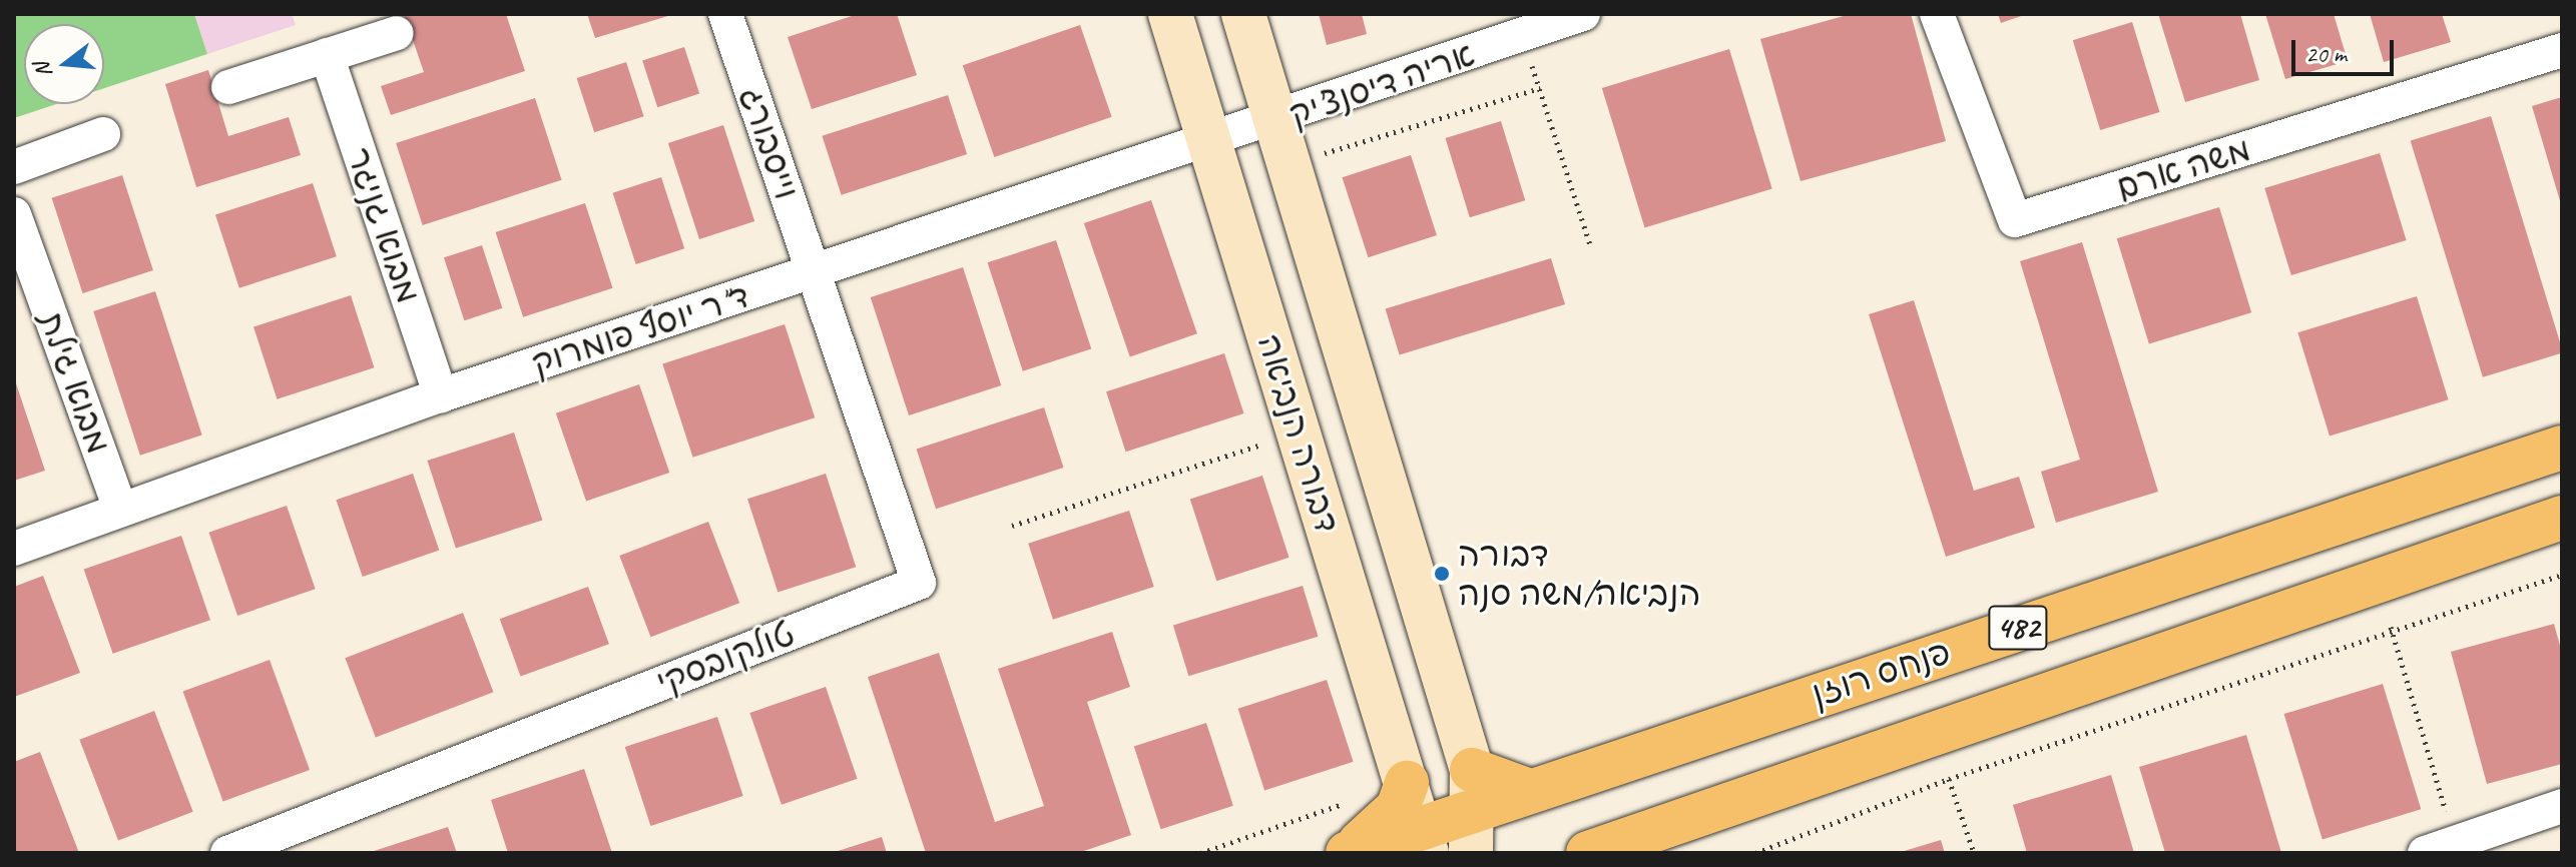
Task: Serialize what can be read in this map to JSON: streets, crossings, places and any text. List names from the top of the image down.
{
  "streets": {
    "main road": ["482", "פנחס רוזן"],
    "street": [
      "אריה דיסנצ'יק",
      "וייסבורג",
      "משה ארם",
      "מבוא גניגר",
      "ד\"ר יוסף פומרוק",
      "מבוא גילת",
      "דבורה הנביאה",
      "טולקובסקי"
    ]
  },
  "crossings": [
    ["אריה דיסנצ'יק", "ד\"ר יוסף פומרוק"],
    ["אריה דיסנצ'יק", "דבורה הנביאה"],
    ["וייסבורג", "ד\"ר יוסף פומרוק"],
    ["וייסבורג", "טולקובסקי"],
    ["מבוא גניגר", "ד\"ר יוסף פומרוק"],
    ["ד\"ר יוסף פומרוק", "מבוא גילת"],
    ["ד\"ר יוסף פומרוק", "דבורה הנביאה"],
    ["ד\"ר יוסף פומרוק", "טולקובסקי"],
    ["דבורה הנביאה", "482"],
    ["דבורה הנביאה", "פנחס רוזן"],
    ["482", "פנחס רוזן"]
  ],
  "places": ["דבורה הנביאה/משה סנה"],
  "scale_bar": "20 m",
  "north": "left"
}
